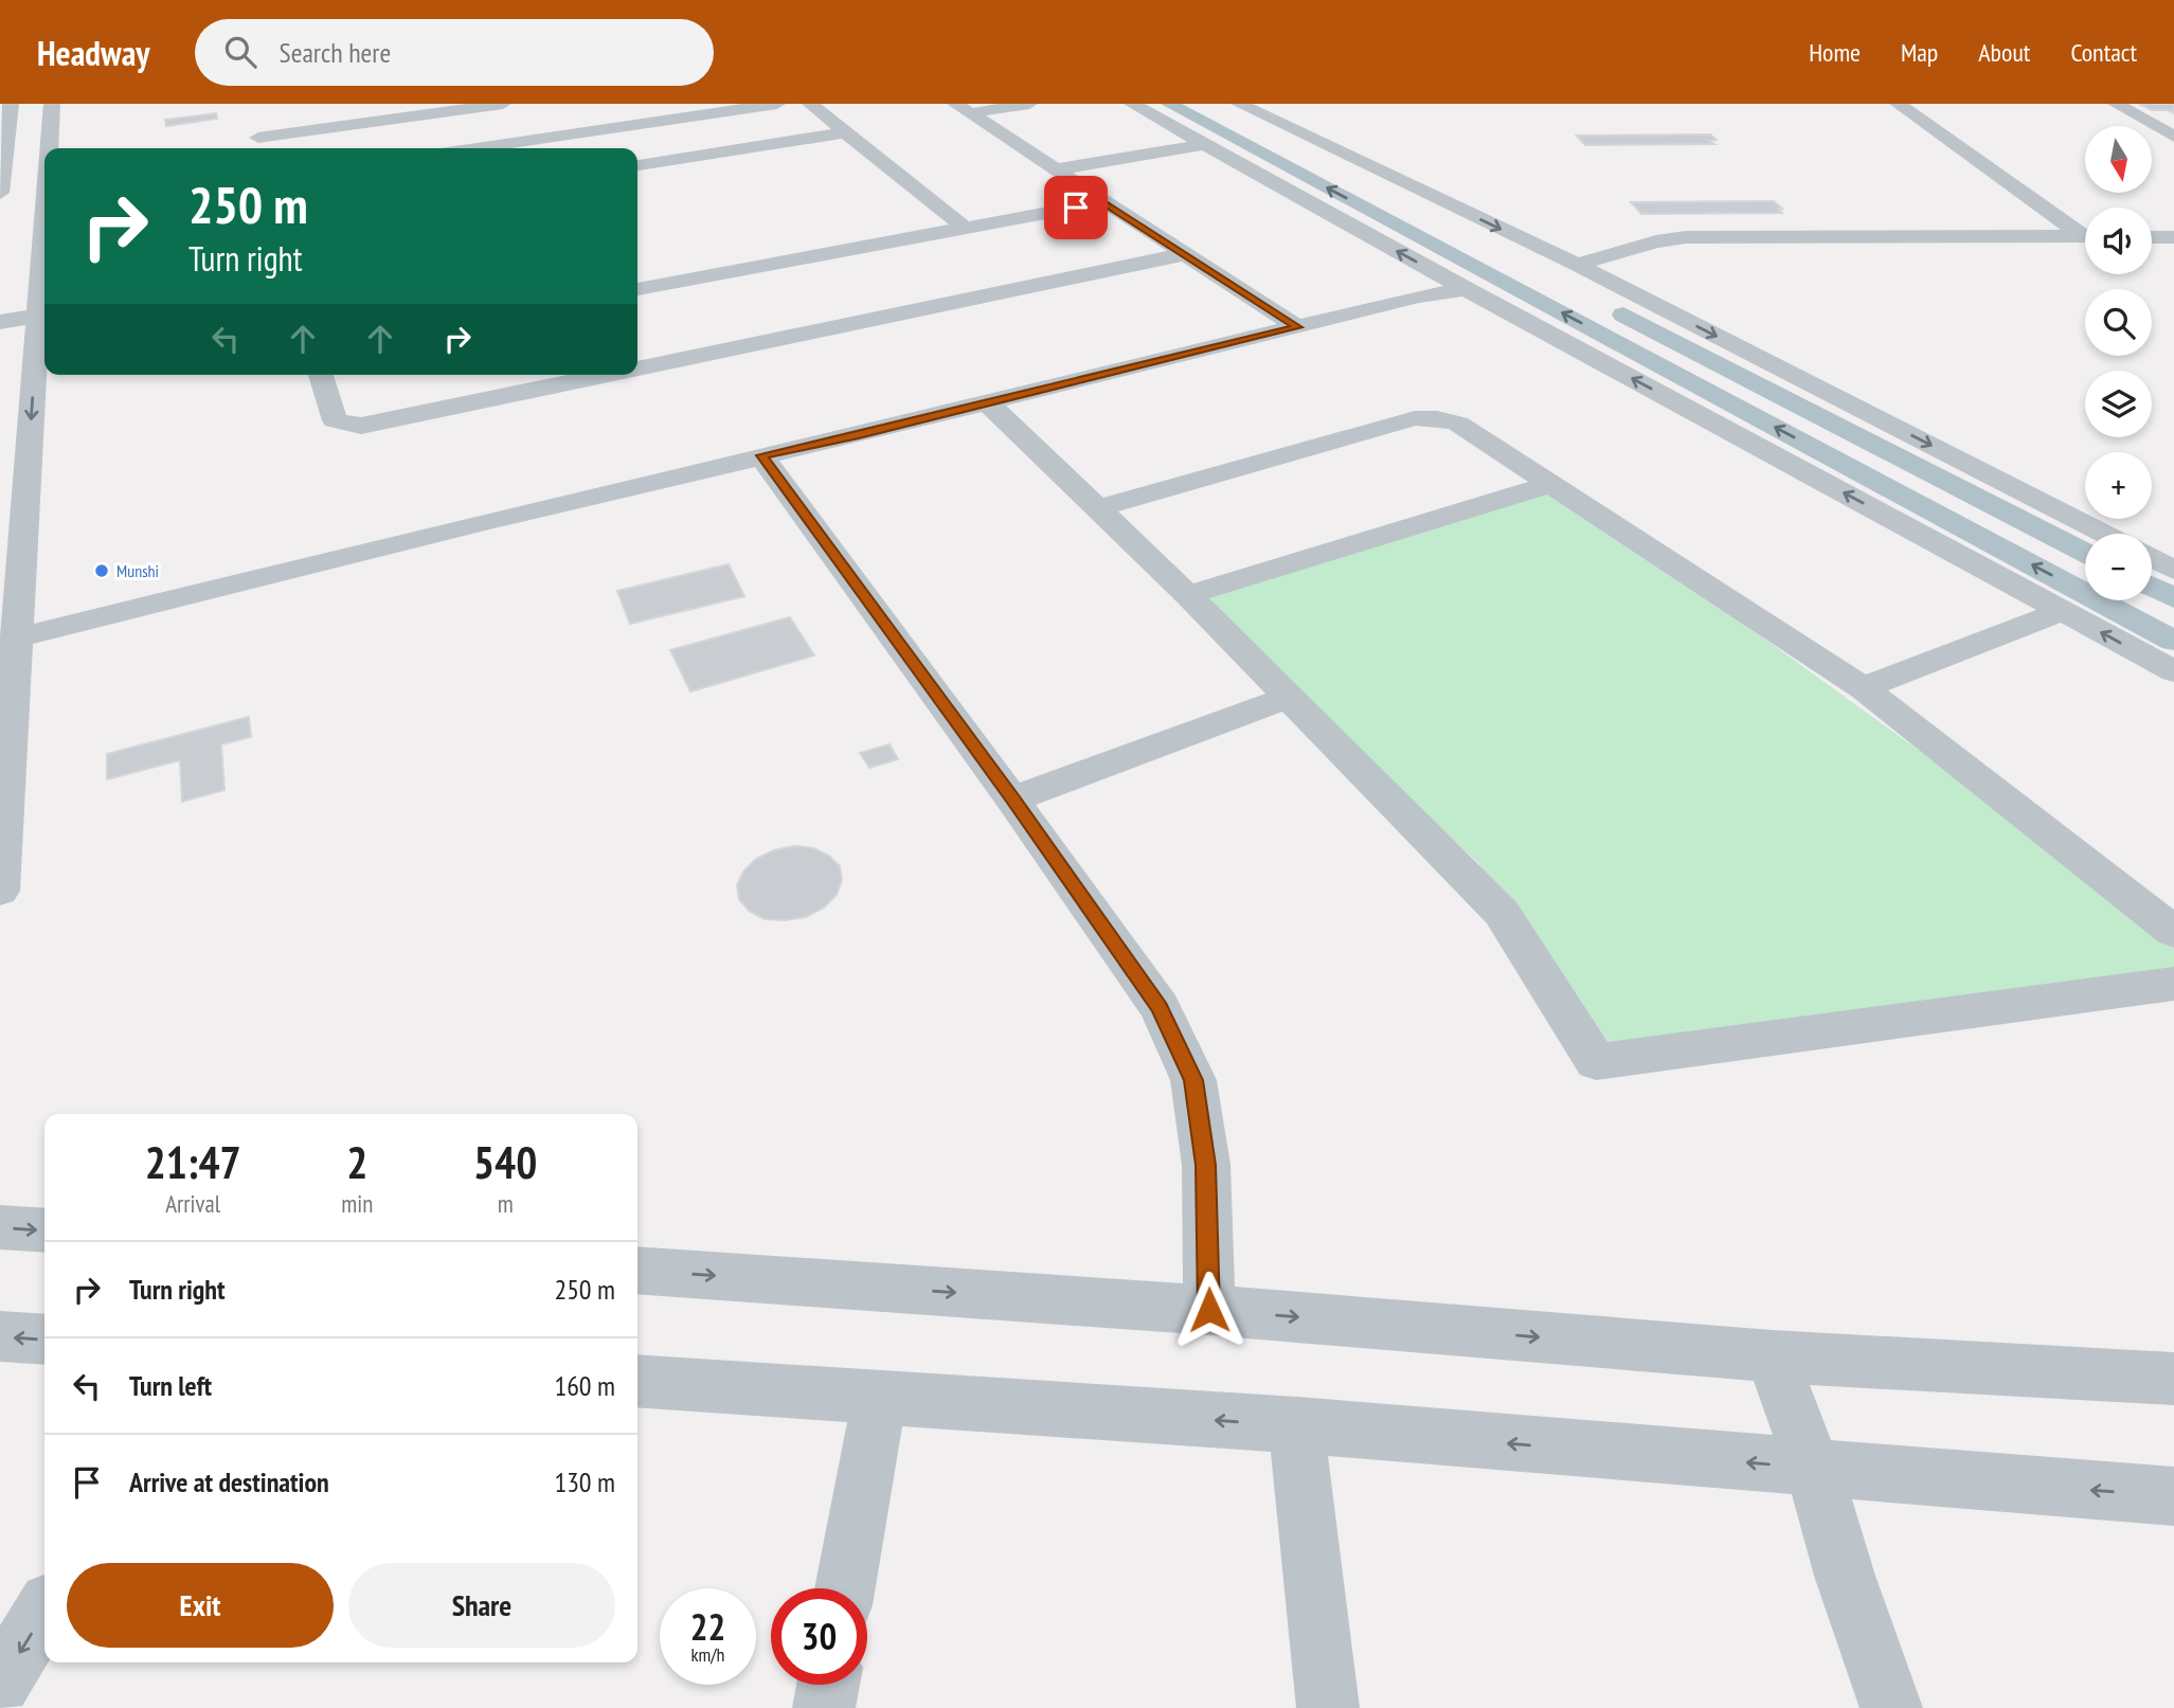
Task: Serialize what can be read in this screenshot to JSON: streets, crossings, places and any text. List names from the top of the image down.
{
  "places": ["Munshi"],
  "north": "bottom",
  "page": {
    "header": "Headway",
    "search": "Search here",
    "nav": [
      "Home",
      "Map",
      "About",
      "Contact"
    ],
    "map_buttons": ["+", "−"],
    "turn": ["250 m", "Turn right"],
    "eta": [
      "21:47",
      "Arrival",
      "2",
      "min",
      "540",
      "m"
    ],
    "list": [
      {
        "name": "Turn right",
        "value": "250 m"
      },
      {
        "name": "Turn left",
        "value": "160 m"
      },
      {
        "name": "Arrive at destination",
        "value": "130 m"
      }
    ],
    "buttons": ["Exit", "Share"],
    "speed": "22 km/h",
    "limit": "30"
  }
}
